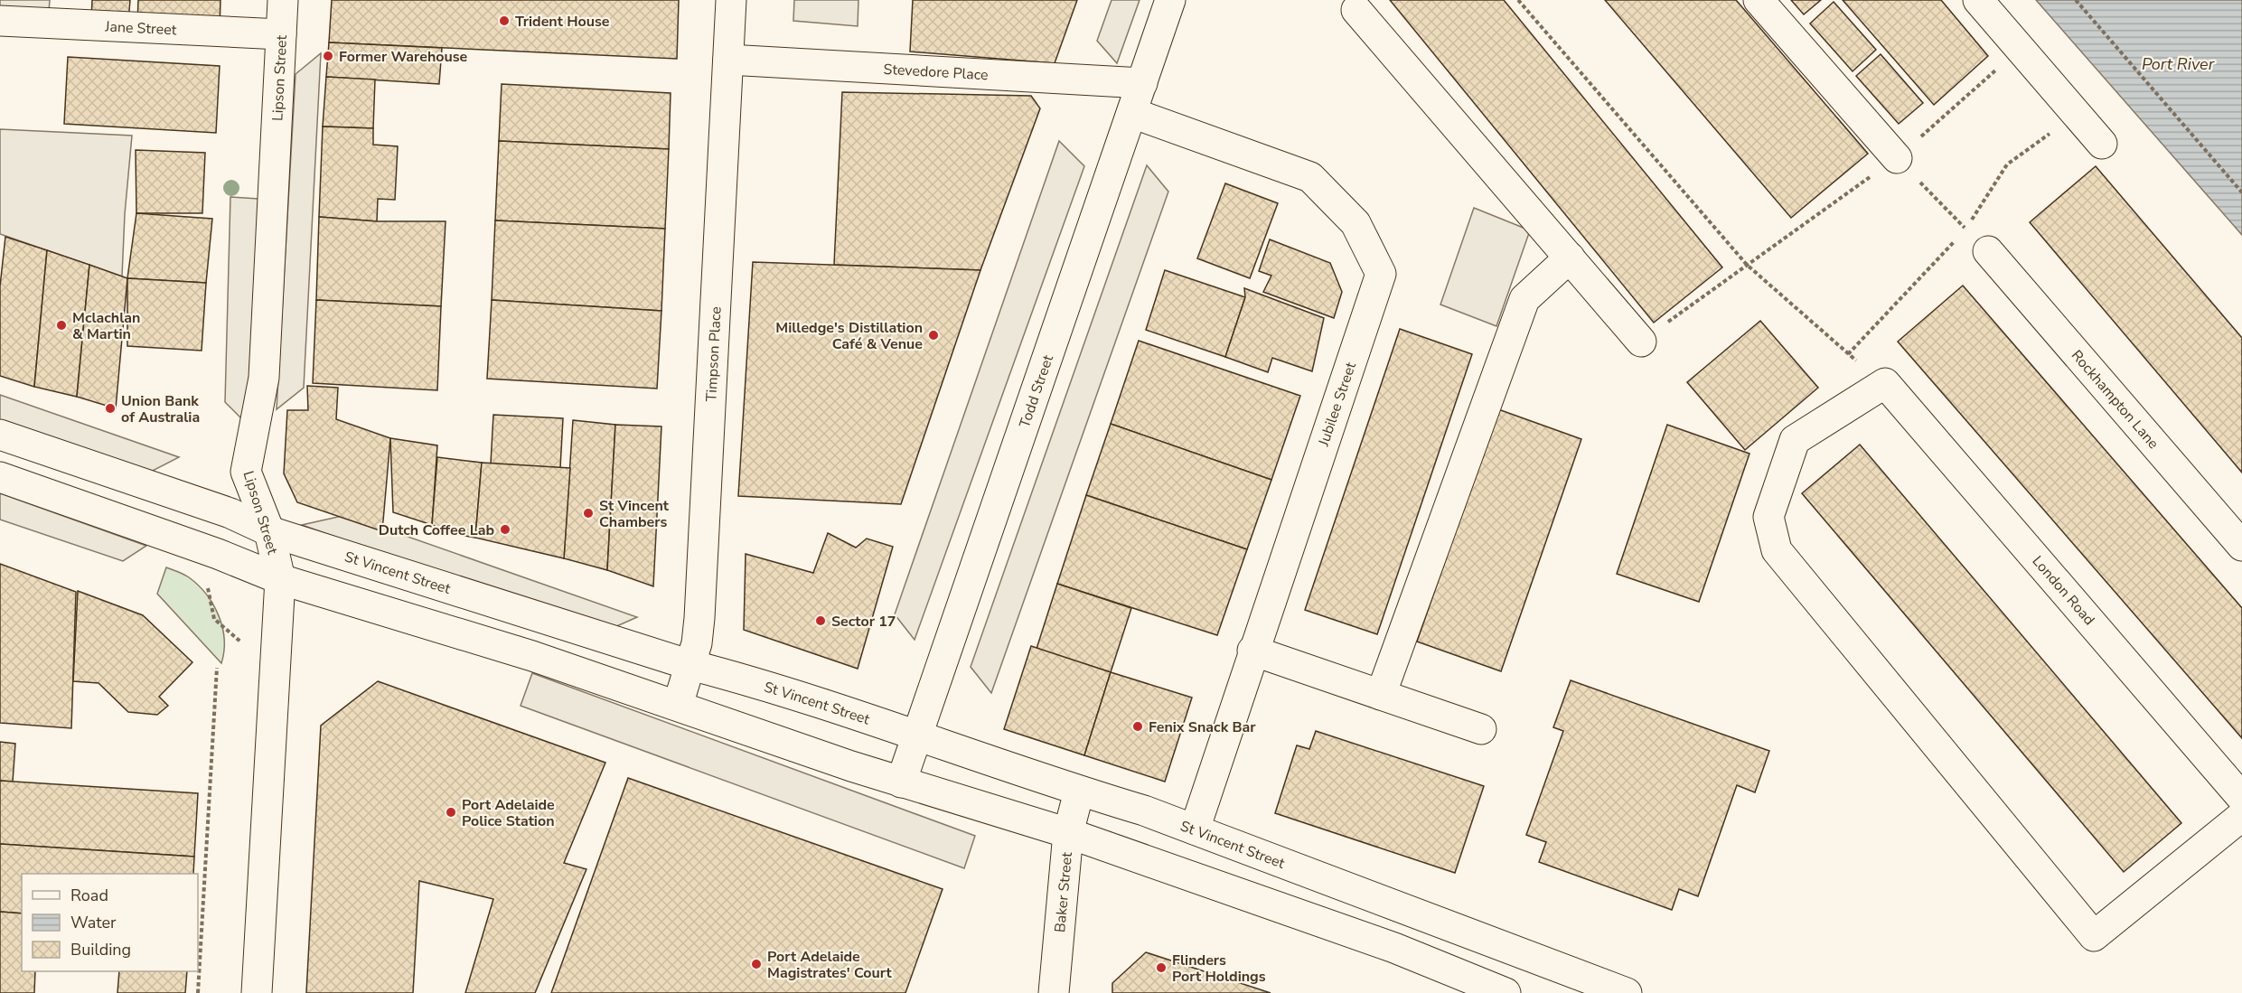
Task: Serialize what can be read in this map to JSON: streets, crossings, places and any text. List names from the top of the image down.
{
  "streets": {
    "street": [
      "Jane Street",
      "Stevedore Place",
      "Lipson Street",
      "Timpson Place",
      "Todd Street",
      "Rockhampton Lane",
      "Jubilee Street",
      "St Vincent Street",
      "London Road",
      "Baker Street"
    ]
  },
  "crossings": [
    ["Jane Street", "Lipson Street"],
    ["Stevedore Place", "Timpson Place"],
    ["Stevedore Place", "Todd Street"],
    ["Lipson Street", "St Vincent Street"],
    ["Timpson Place", "St Vincent Street"],
    ["Todd Street", "Jubilee Street"],
    ["Todd Street", "St Vincent Street"],
    ["Jubilee Street", "St Vincent Street"],
    ["St Vincent Street", "Baker Street"]
  ],
  "water": ["Port River"],
  "places": [
    "Trident House",
    "Former Warehouse",
    "Mclachlan & Martin",
    "Milledge's Distillation Café & Venue",
    "Union Bank of Australia",
    "St Vincent Chambers",
    "Dutch Coffee Lab",
    "Sector 17",
    "Fenix Snack Bar",
    "Port Adelaide Police Station",
    "Port Adelaide Magistrates' Court",
    "Flinders Port Holdings"
  ],
  "legend": ["Road", "Water", "Building"]
}
